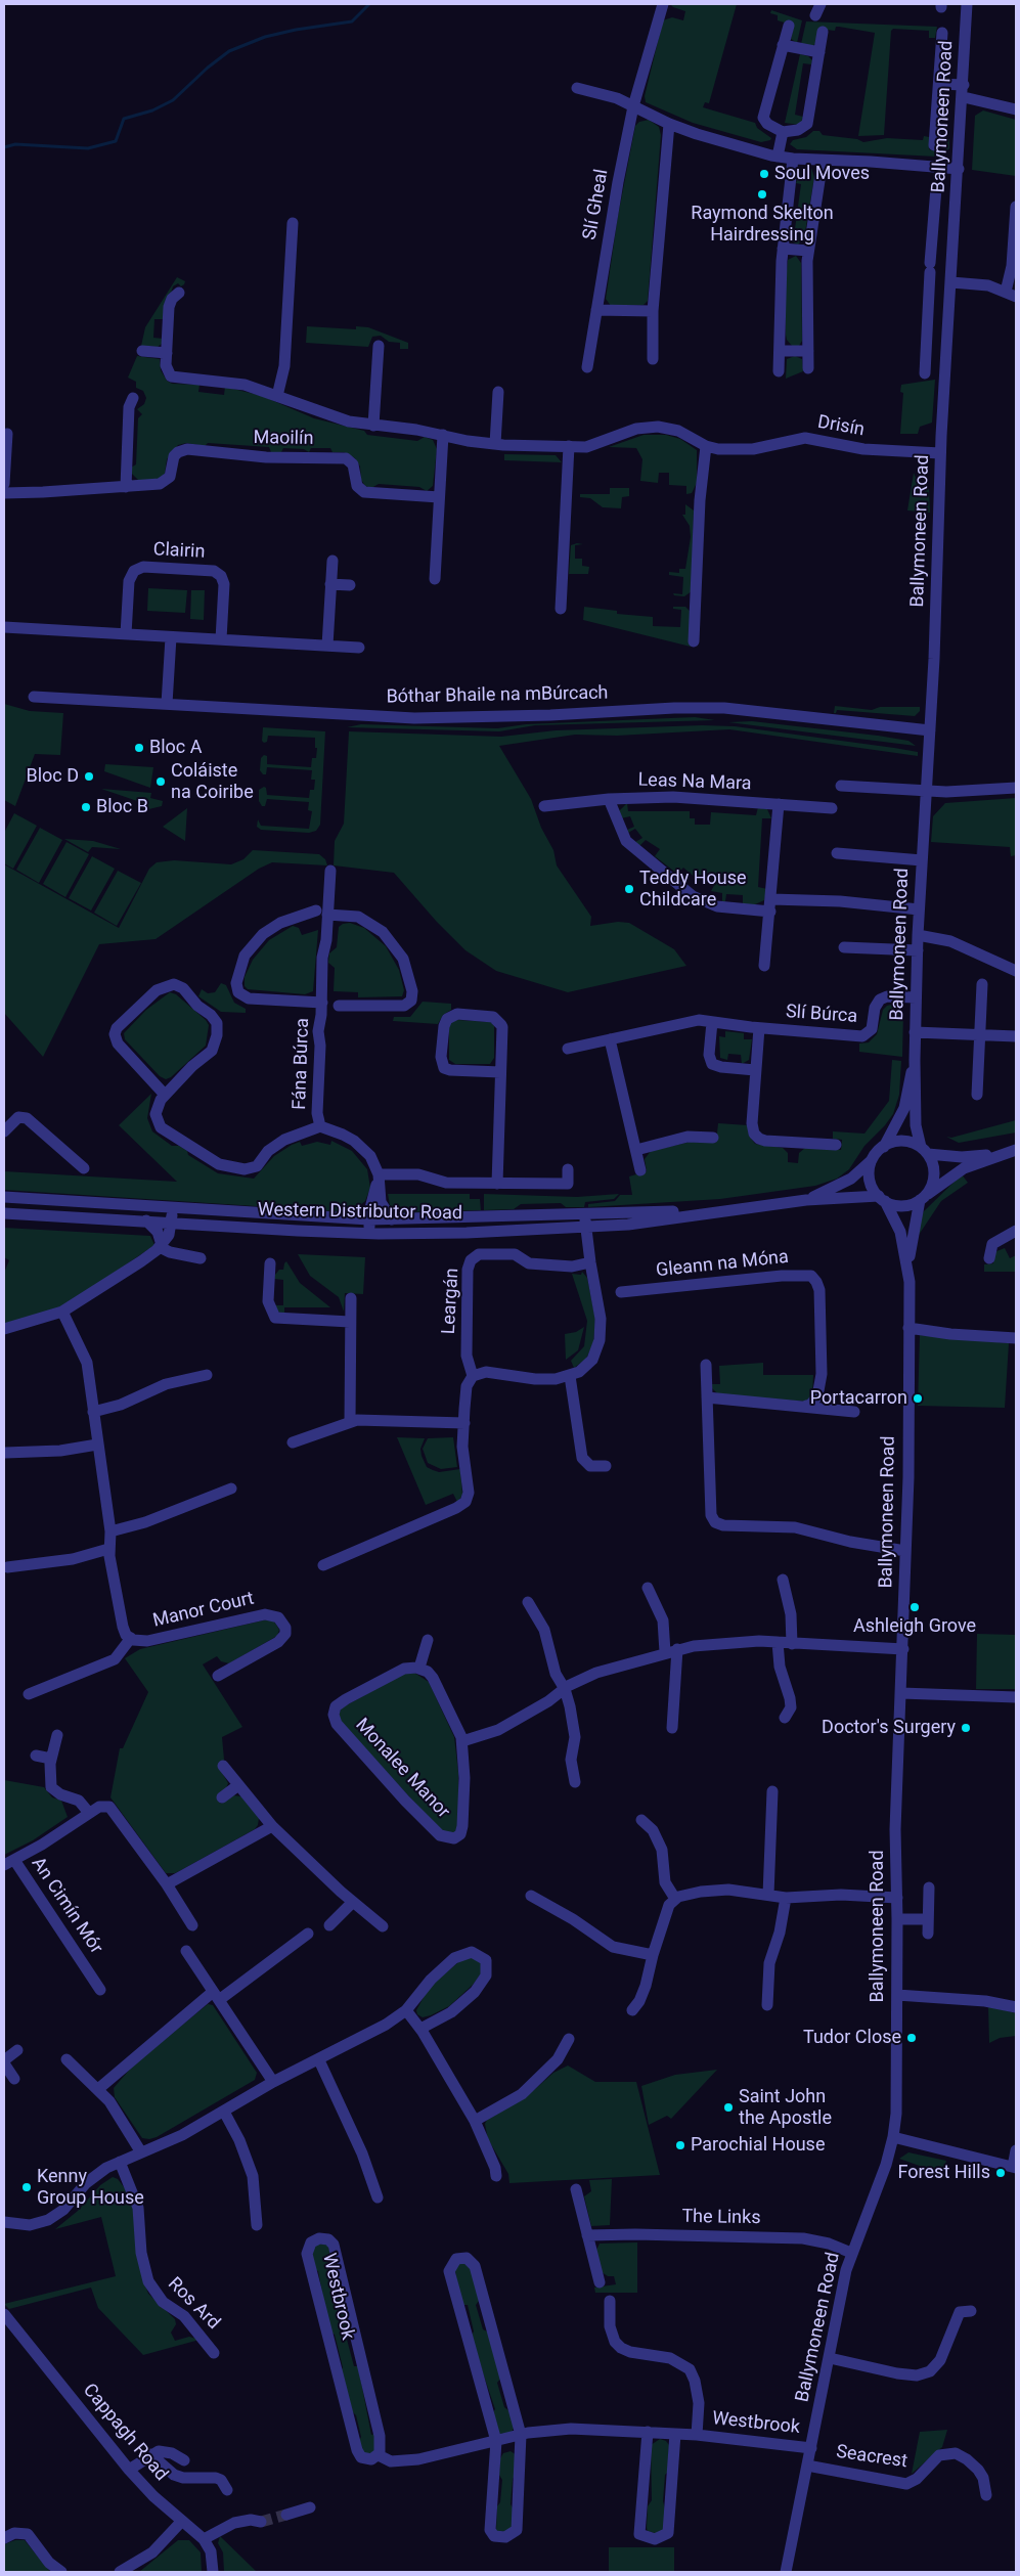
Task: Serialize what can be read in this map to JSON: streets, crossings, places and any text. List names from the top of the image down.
{
  "streets": {
    "street": [
      "Ballymoneen Road",
      "Slí Gheal",
      "Drisín",
      "Maoilín",
      "Clairin",
      "Bóthar Bhaile na mBúrcach",
      "Leas Na Mara",
      "Slí Búrca",
      "Fána Búrca",
      "Western Distributor Road",
      "Gleann na Móna",
      "Leargán",
      "Manor Court",
      "Monalee Manor",
      "An Cimín Mór",
      "The Links",
      "Westbrook",
      "Ros Ard",
      "Cappagh Road",
      "Seacrest"
    ]
  },
  "crossings": [
    ["Ballymoneen Road", "Drisín"],
    ["Ballymoneen Road", "Bóthar Bhaile na mBúrcach"],
    ["Ballymoneen Road", "Slí Búrca"],
    ["Ballymoneen Road", "Western Distributor Road"],
    ["Ballymoneen Road", "The Links"],
    ["Ballymoneen Road", "Westbrook"],
    ["Ballymoneen Road", "Seacrest"],
    ["Drisín", "Maoilín"],
    ["Fána Búrca", "Western Distributor Road"]
  ],
  "places": [
    "Soul Moves",
    "Raymond Skelton Hairdressing",
    "Bloc A",
    "Bloc D",
    "Coláiste na Coiribe",
    "Bloc B",
    "Teddy House Childcare",
    "Portacarron",
    "Ashleigh Grove",
    "Doctor's Surgery",
    "Tudor Close",
    "Saint John the Apostle",
    "Parochial House",
    "Forest Hills",
    "Kenny Group House"
  ]
}
